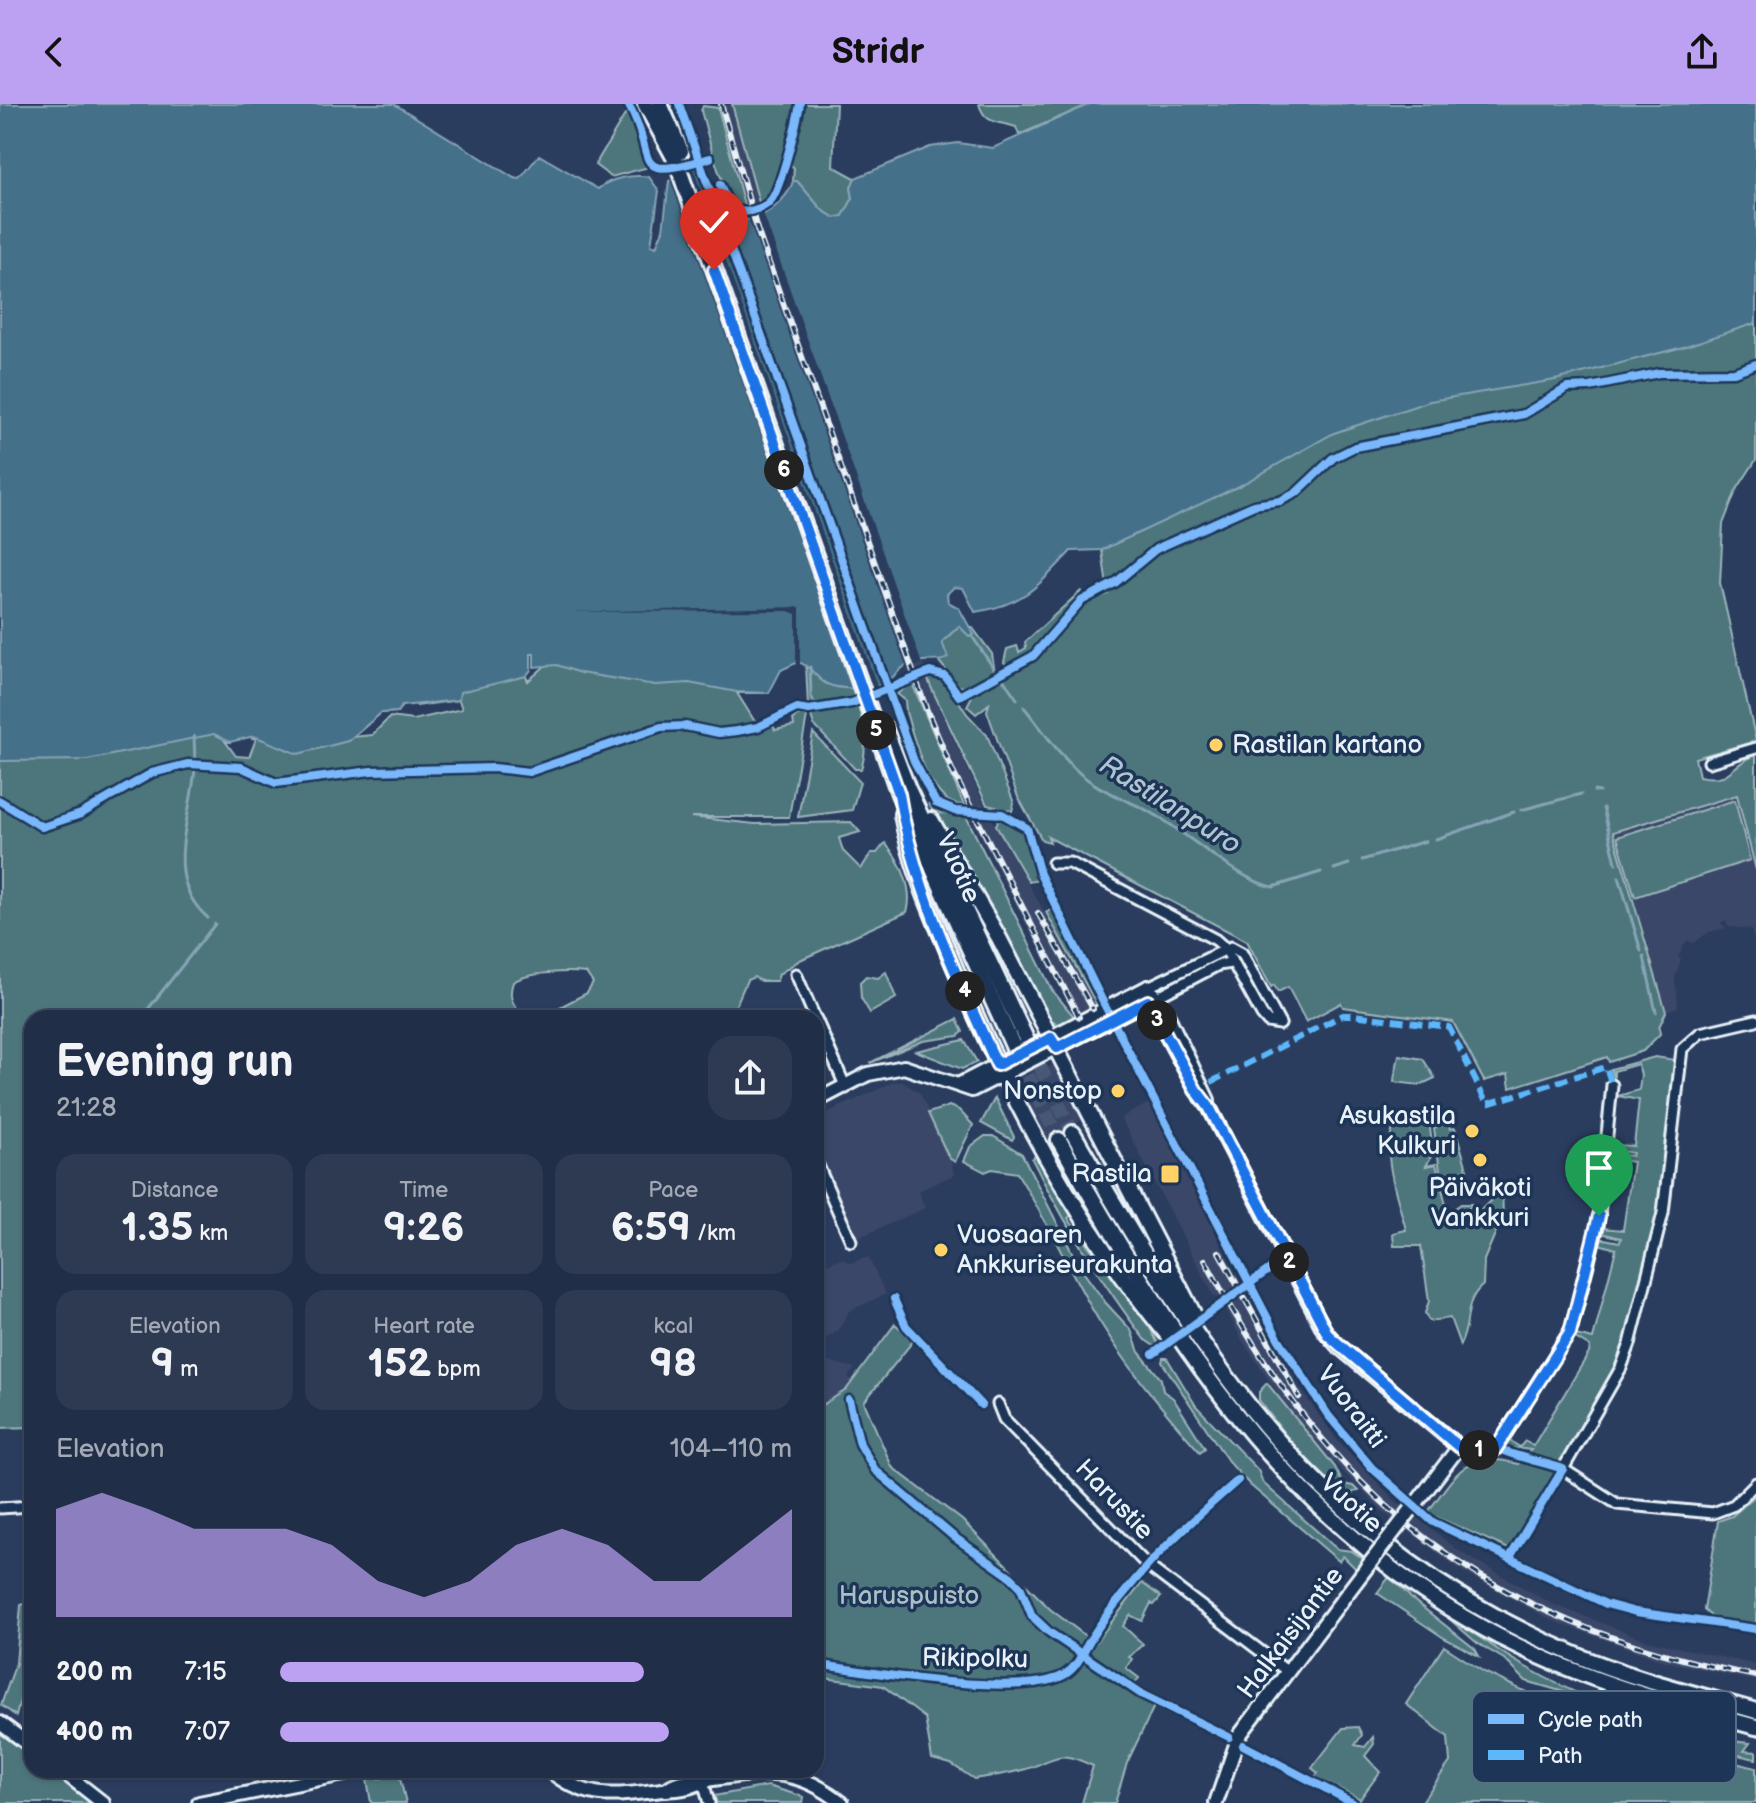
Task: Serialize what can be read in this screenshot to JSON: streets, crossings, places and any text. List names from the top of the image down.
{
  "streets": {
    "main road": ["Vuotie"],
    "street": ["Harustie", "Halkaisijantie"],
    "cycle path": ["Vuoraitti", "Rikipolku"]
  },
  "crossings": [
    ["Harustie", "Halkaisijantie"]
  ],
  "water": ["Rastilanpuro"],
  "parks": ["Haruspuisto"],
  "places": {
    "other": [
      "Rastilan kartano",
      "Nonstop",
      "Asukastila Kulkuri",
      "Päiväkoti Vankkuri",
      "Vuosaaren Ankkuriseurakunta"
    ],
    "transit": ["Rastila"]
  },
  "legend": ["Cycle path", "Path"],
  "page": {
    "header": "Stridr",
    "pins": [
      "6",
      "5",
      "4",
      "3",
      "2",
      "1"
    ],
    "heading": ["Evening run", "21:28"],
    "stats": [
      ["Distance", "1.35 km"],
      ["Time", "9:26"],
      ["Pace", "6:59 /km"],
      ["Elevation", "9 m"],
      ["Heart rate", "152 bpm"],
      ["kcal", "98"]
    ],
    "chart": ["Elevation", "104–110 m"],
    "list": [
      {
        "name": "200 m",
        "note": "7:15"
      },
      {
        "name": "400 m",
        "note": "7:07"
      }
    ]
  }
}
